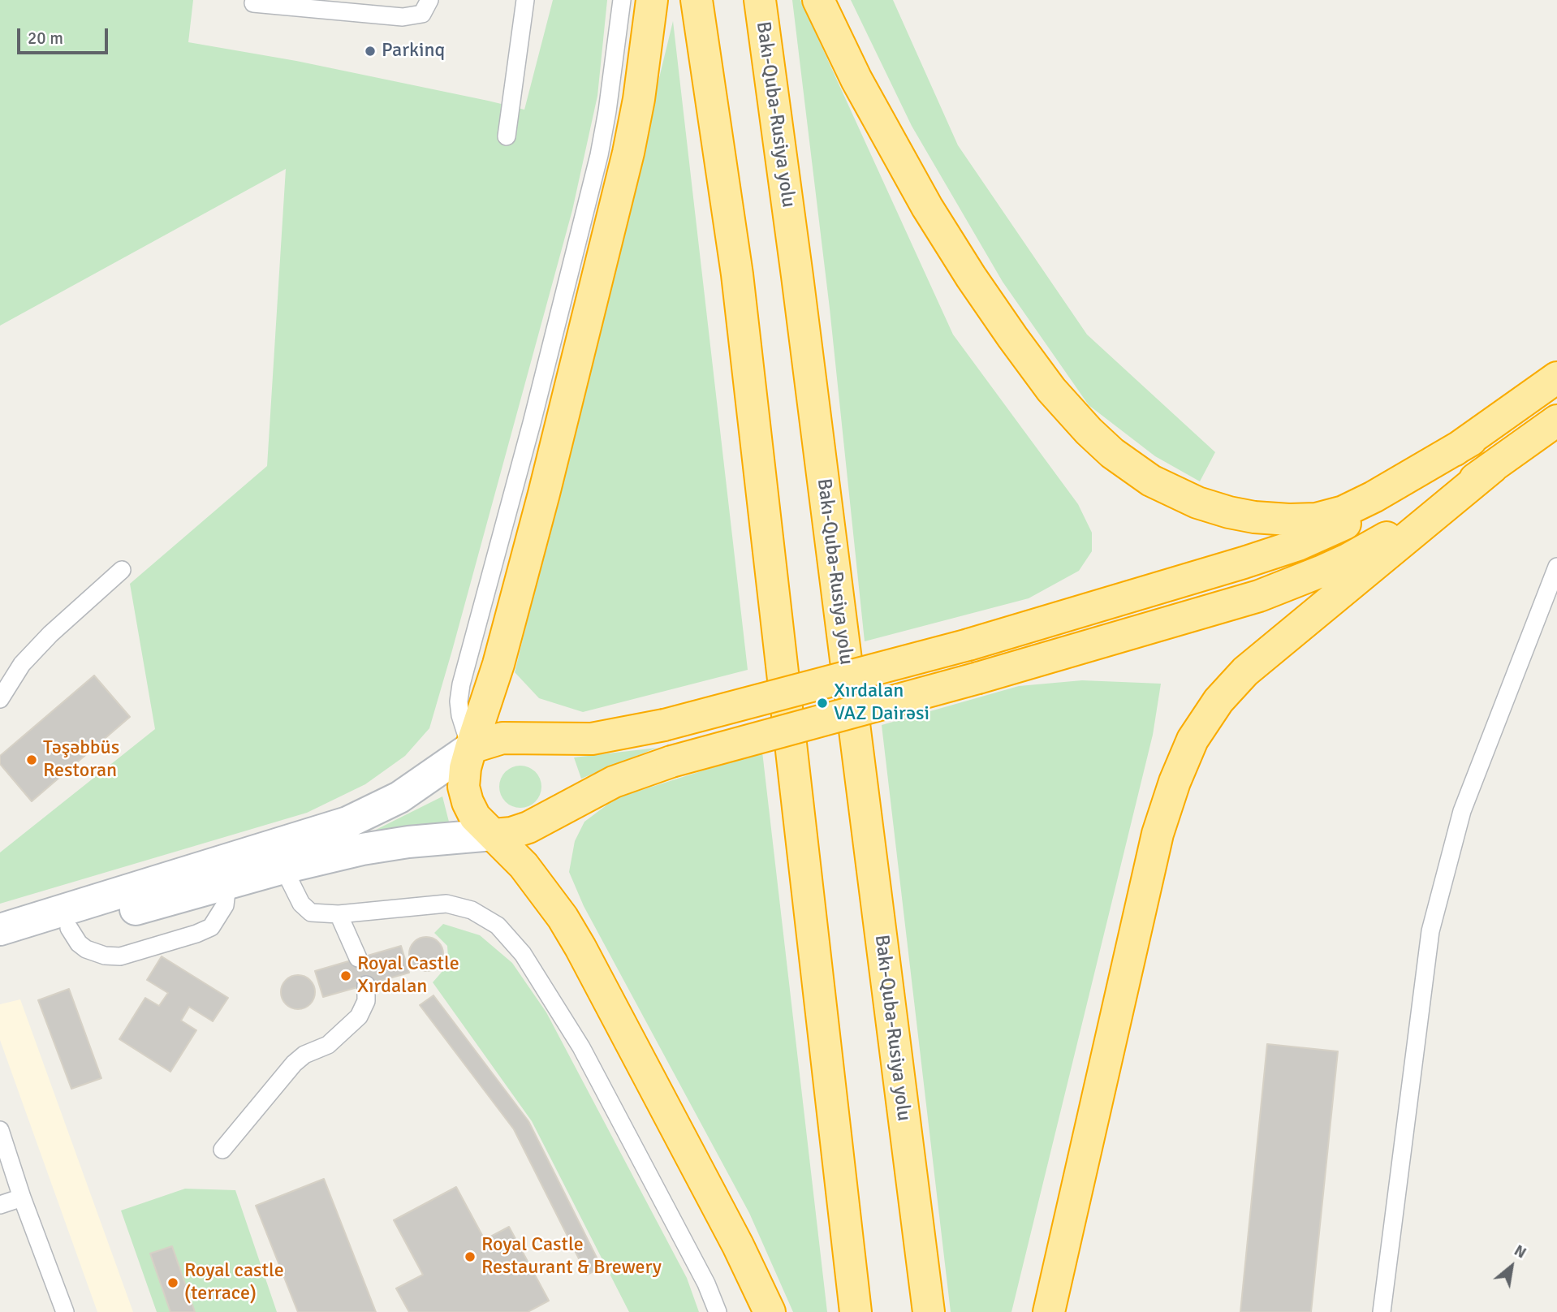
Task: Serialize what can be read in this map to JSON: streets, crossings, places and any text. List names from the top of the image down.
{
  "streets": {
    "highway": ["Bakı-Quba-Rusiya yolu"]
  },
  "places": [
    "Parkinq",
    "Xırdalan VAZ Dairəsi",
    "Təşəbbüs Restoran",
    "Royal Castle Xırdalan",
    "Royal Castle Restaurant & Brewery",
    "Royal castle (terrace)"
  ],
  "scale_bar": "20 m",
  "north": "top right"
}
